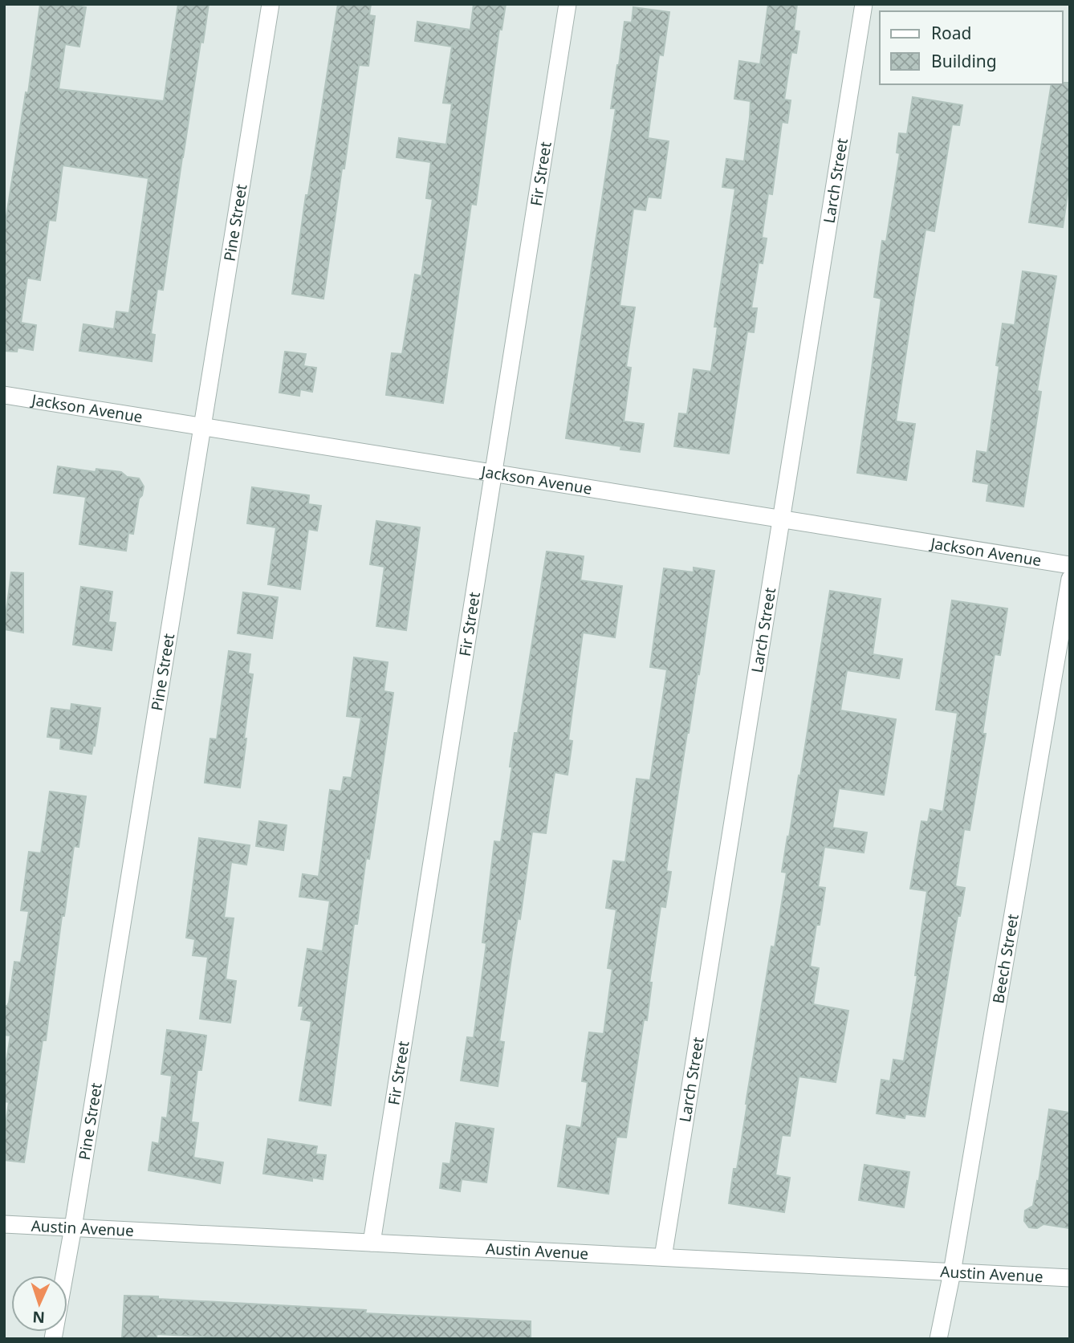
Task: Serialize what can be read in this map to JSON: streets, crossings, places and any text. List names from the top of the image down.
{
  "streets": {
    "street": [
      "Fir Street",
      "Larch Street",
      "Pine Street",
      "Jackson Avenue",
      "Beech Street",
      "Austin Avenue"
    ]
  },
  "crossings": [
    ["Fir Street", "Jackson Avenue"],
    ["Fir Street", "Austin Avenue"],
    ["Larch Street", "Jackson Avenue"],
    ["Larch Street", "Austin Avenue"],
    ["Pine Street", "Jackson Avenue"],
    ["Pine Street", "Austin Avenue"],
    ["Beech Street", "Austin Avenue"]
  ],
  "legend": ["Road", "Building"],
  "north": "bottom"
}
